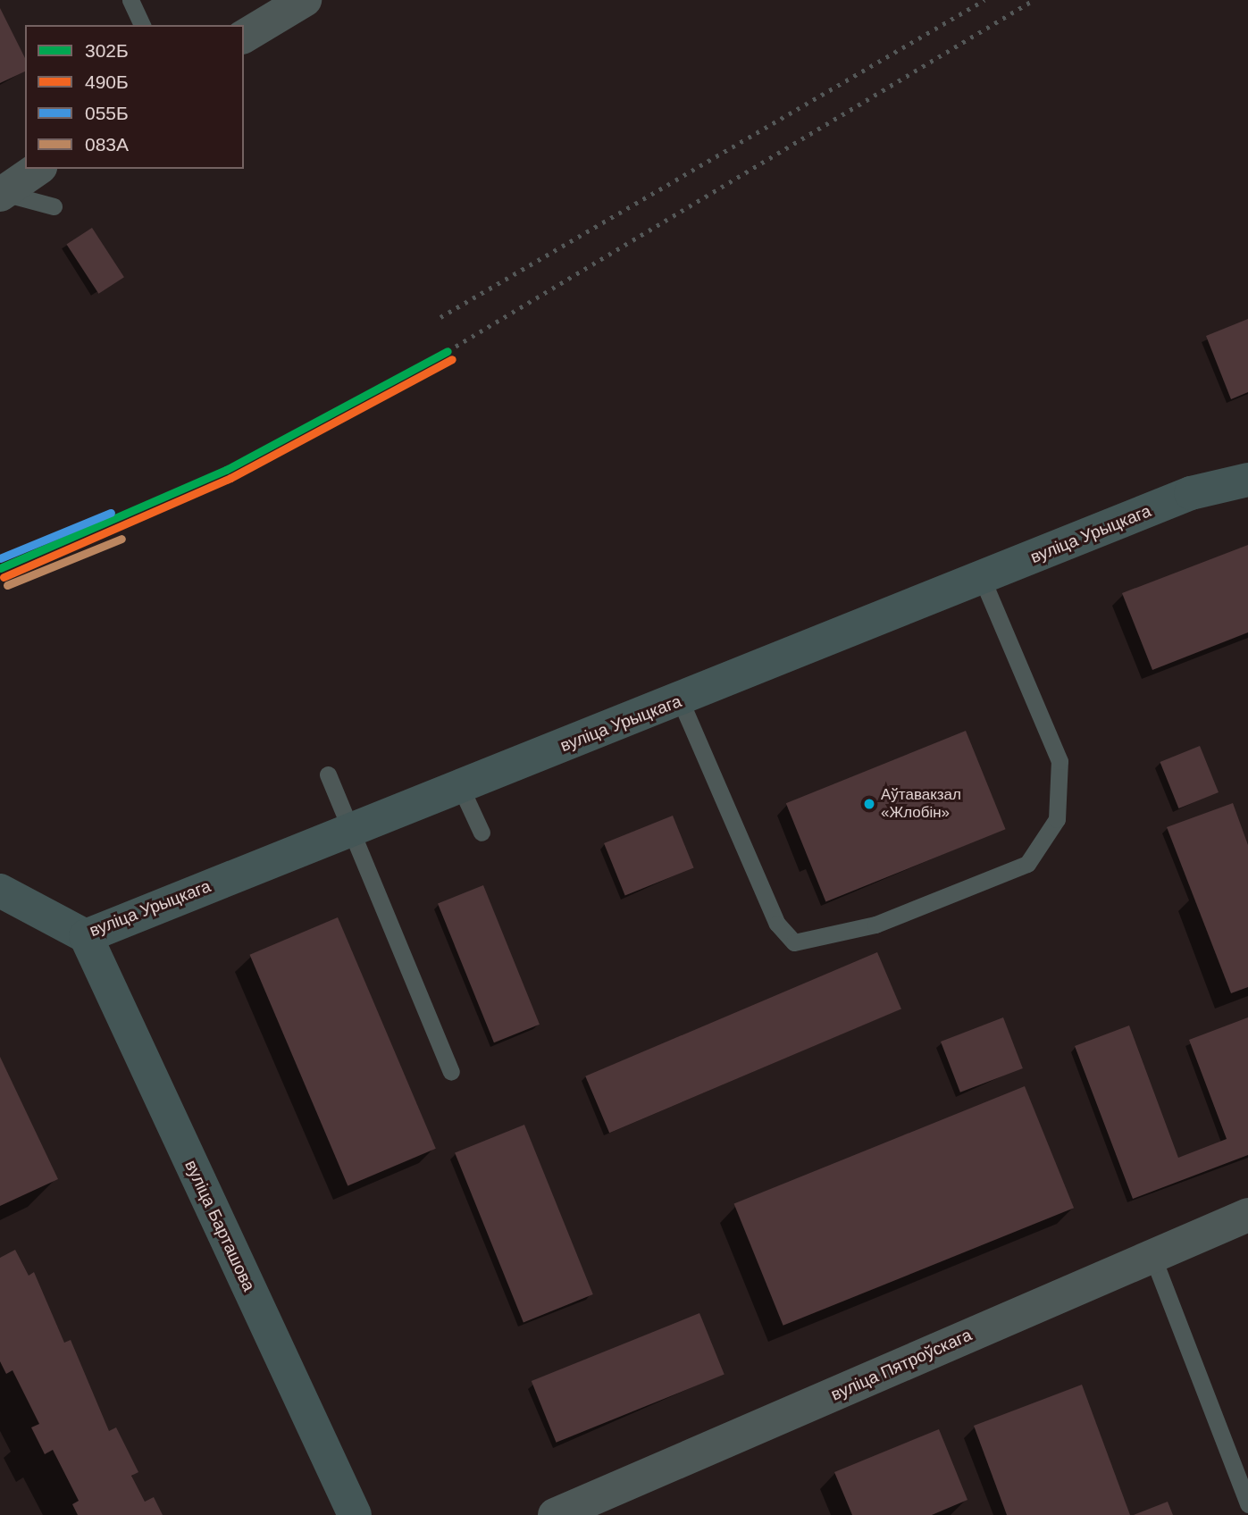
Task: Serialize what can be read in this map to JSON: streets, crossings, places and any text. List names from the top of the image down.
{
  "streets": {
    "main road": ["вуліца Урыцкага", "вуліца Барташова"],
    "street": ["вуліца Пятроўскага"]
  },
  "crossings": [
    ["вуліца Урыцкага", "вуліца Барташова"]
  ],
  "places": ["Аўтавакзал «Жлобін»"],
  "lines": [
    "transit line 302Б",
    "transit line 490Б",
    "transit line 055Б",
    "transit line 083А"
  ],
  "legend": [
    "302Б",
    "490Б",
    "055Б",
    "083А"
  ]
}
